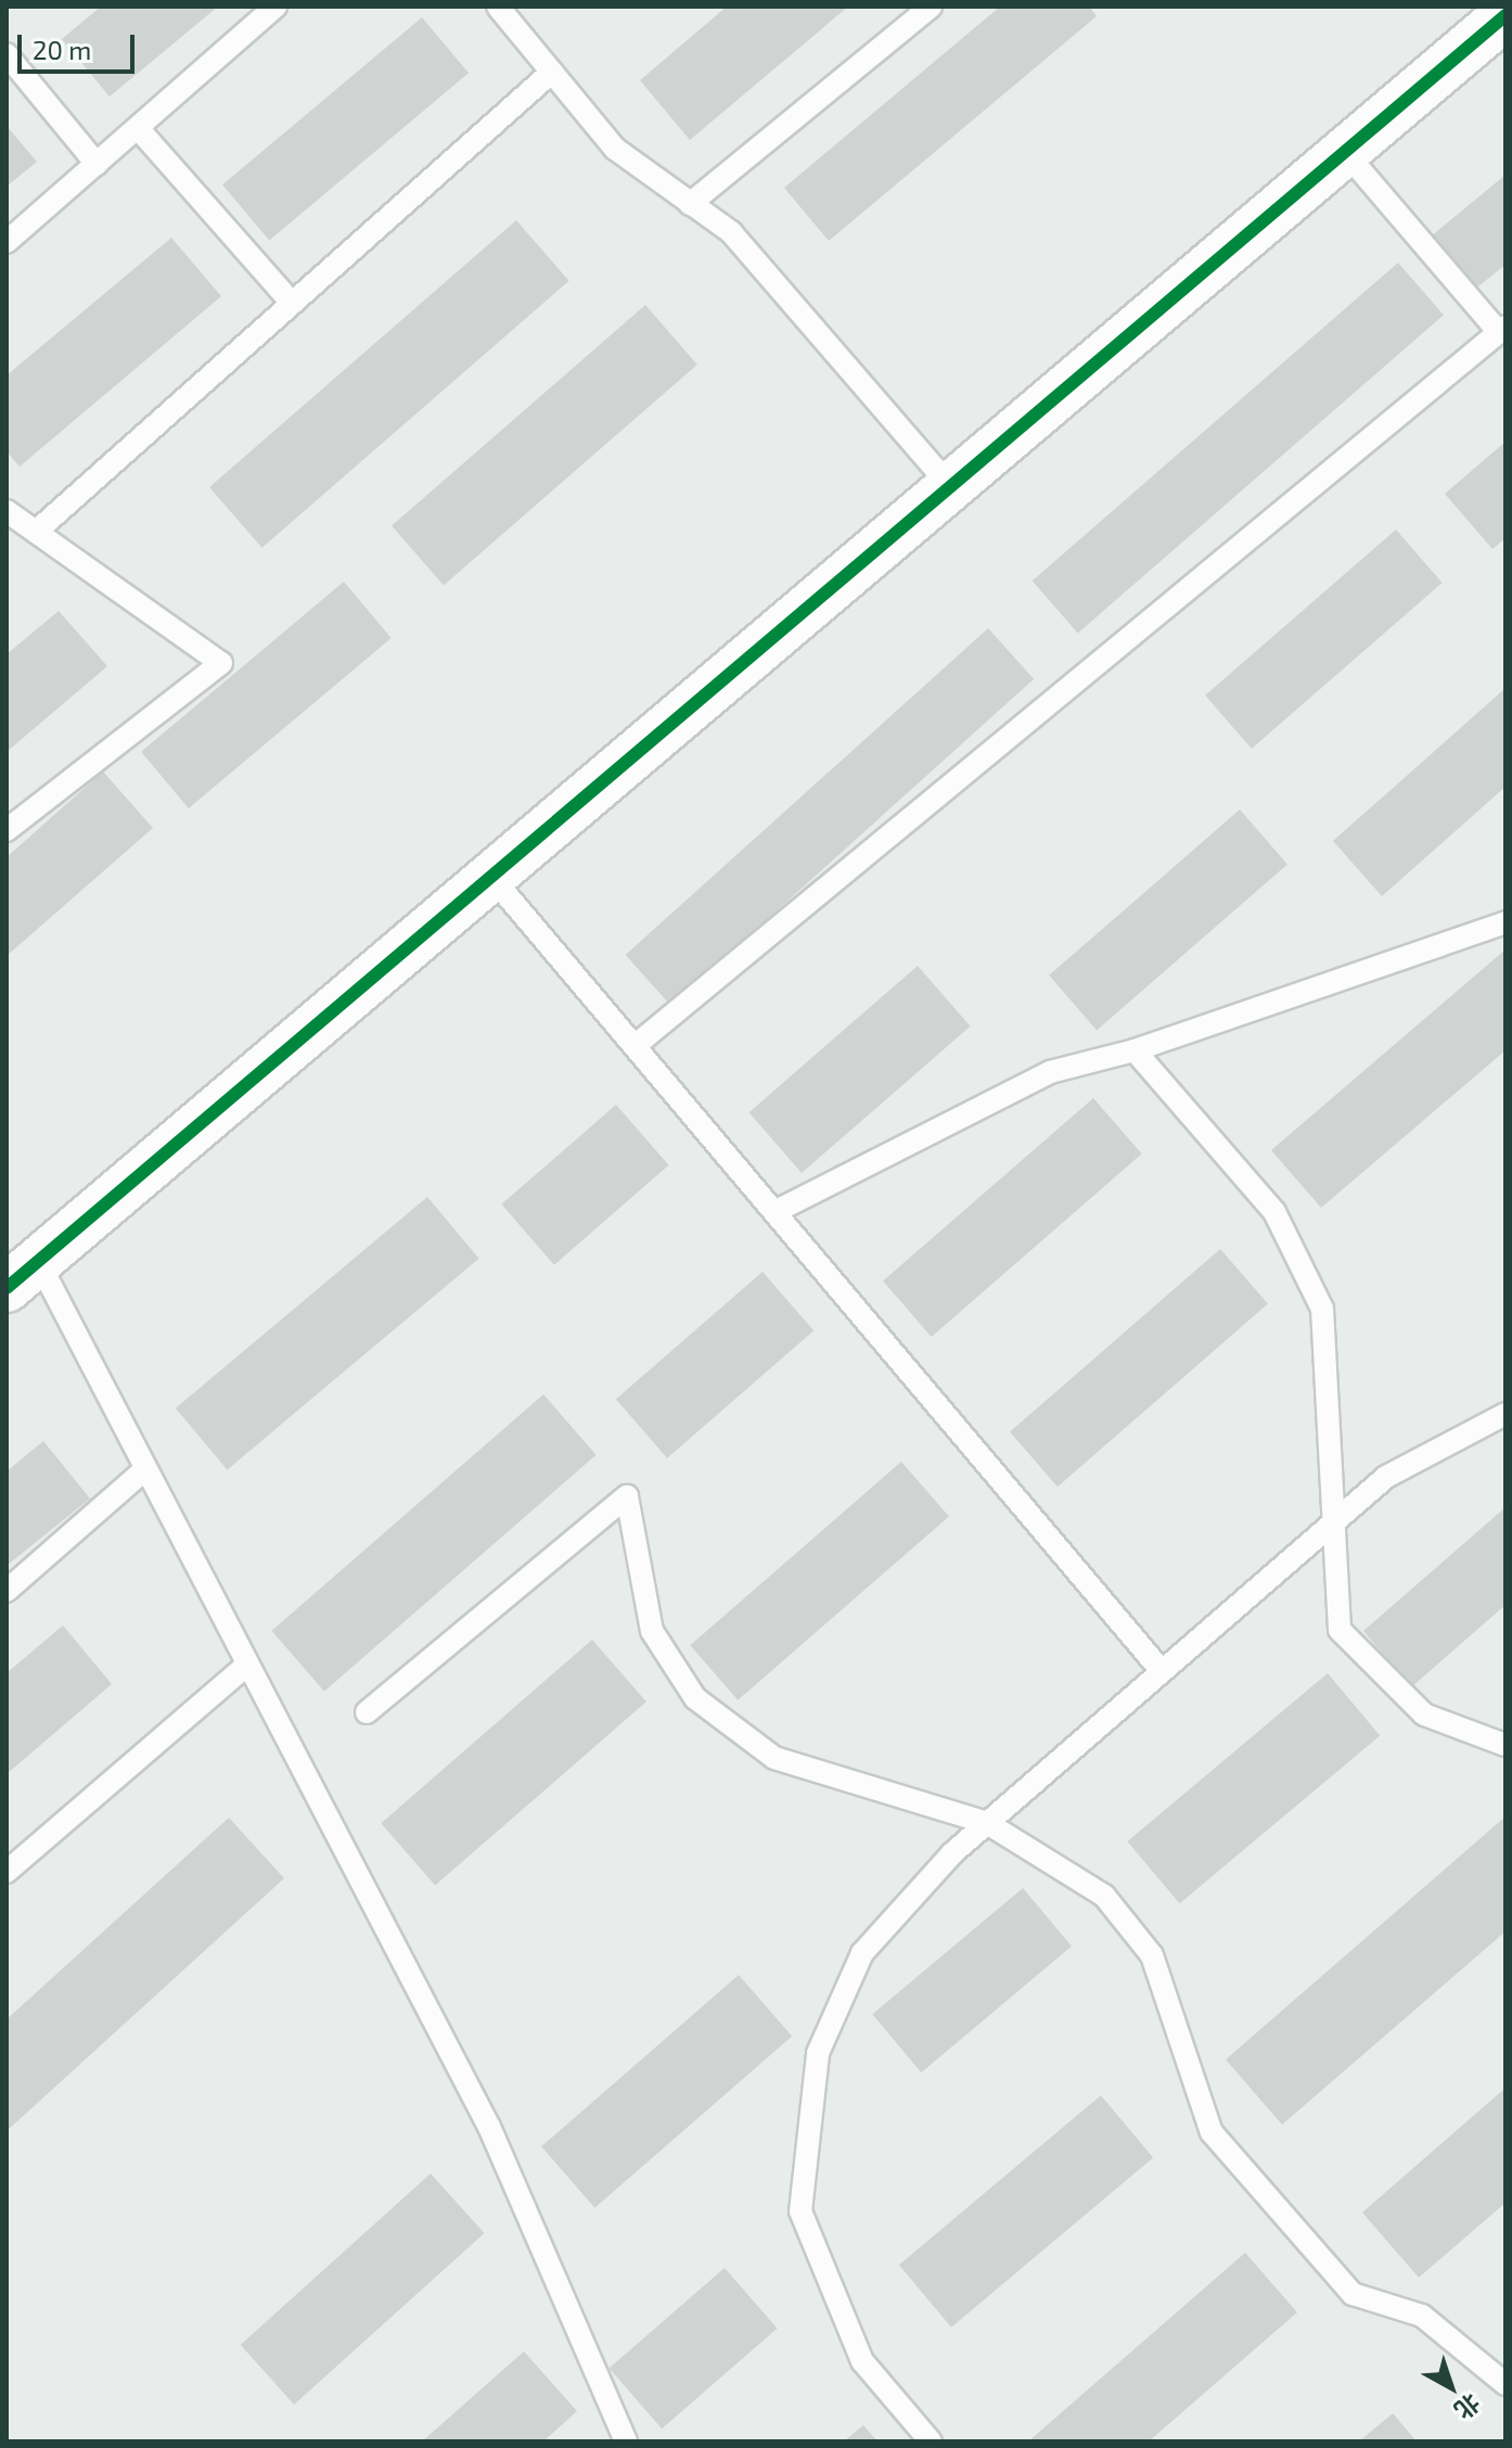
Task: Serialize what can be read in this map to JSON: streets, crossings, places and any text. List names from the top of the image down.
{
  "scale_bar": "20 m",
  "north": "bottom right"
}
